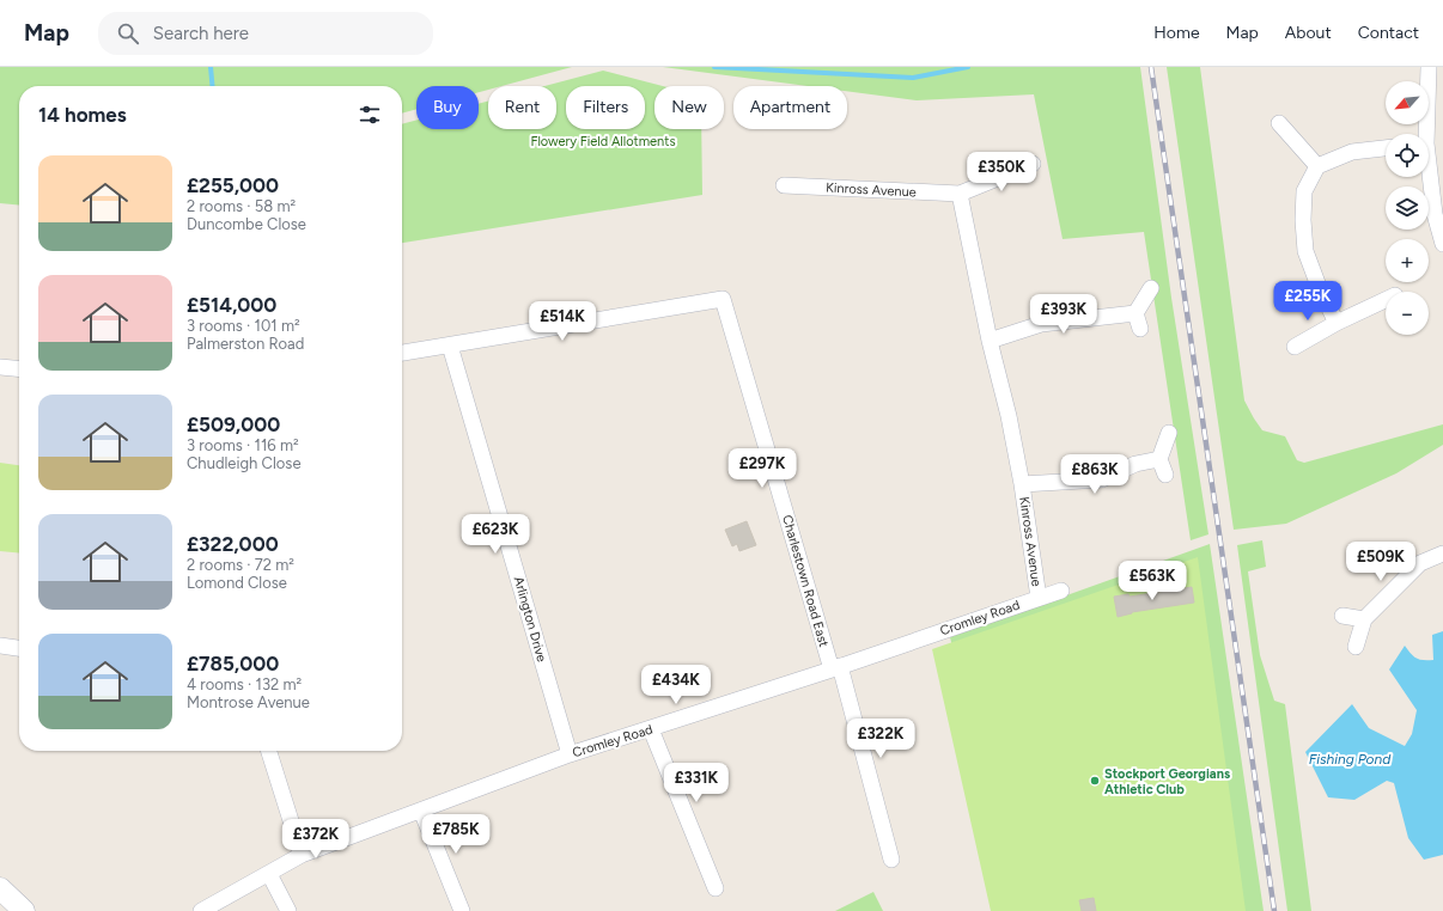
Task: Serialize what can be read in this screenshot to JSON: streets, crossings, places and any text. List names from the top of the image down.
{
  "streets": {
    "street": [
      "Kinross Avenue",
      "Charlestown Road East",
      "Cromley Road",
      "Arlington Drive"
    ]
  },
  "crossings": [
    ["Kinross Avenue", "Cromley Road"],
    ["Charlestown Road East", "Cromley Road"],
    ["Charlestown Road East", "Arlington Drive"],
    ["Cromley Road", "Arlington Drive"]
  ],
  "water": ["Fishing Pond"],
  "parks": ["Flowery Field Allotments"],
  "places": ["Stockport Georgians Athletic Club"],
  "north": "bottom left",
  "page": {
    "header": "Map",
    "search": "Search here",
    "nav": [
      "Home",
      "Map",
      "About",
      "Contact"
    ],
    "map_buttons": ["+", "−"],
    "chip": [
      "Buy",
      "Rent",
      "Filters",
      "New",
      "Apartment"
    ],
    "heading": "14 homes",
    "list": [
      {
        "name": "£255,000",
        "note": "2 rooms · 58 m² · Duncombe Close"
      },
      {
        "name": "£514,000",
        "note": "3 rooms · 101 m² · Palmerston Road"
      },
      {
        "name": "£509,000",
        "note": "3 rooms · 116 m² · Chudleigh Close"
      },
      {
        "name": "£322,000",
        "note": "2 rooms · 72 m² · Lomond Close"
      },
      {
        "name": "£785,000",
        "note": "4 rooms · 132 m² · Montrose Avenue"
      }
    ],
    "price": [
      "£350K",
      "£255K",
      "£393K",
      "£514K",
      "£297K",
      "£863K",
      "£623K",
      "£509K",
      "£563K",
      "£434K",
      "£322K",
      "£331K",
      "£785K",
      "£372K"
    ]
  }
}
